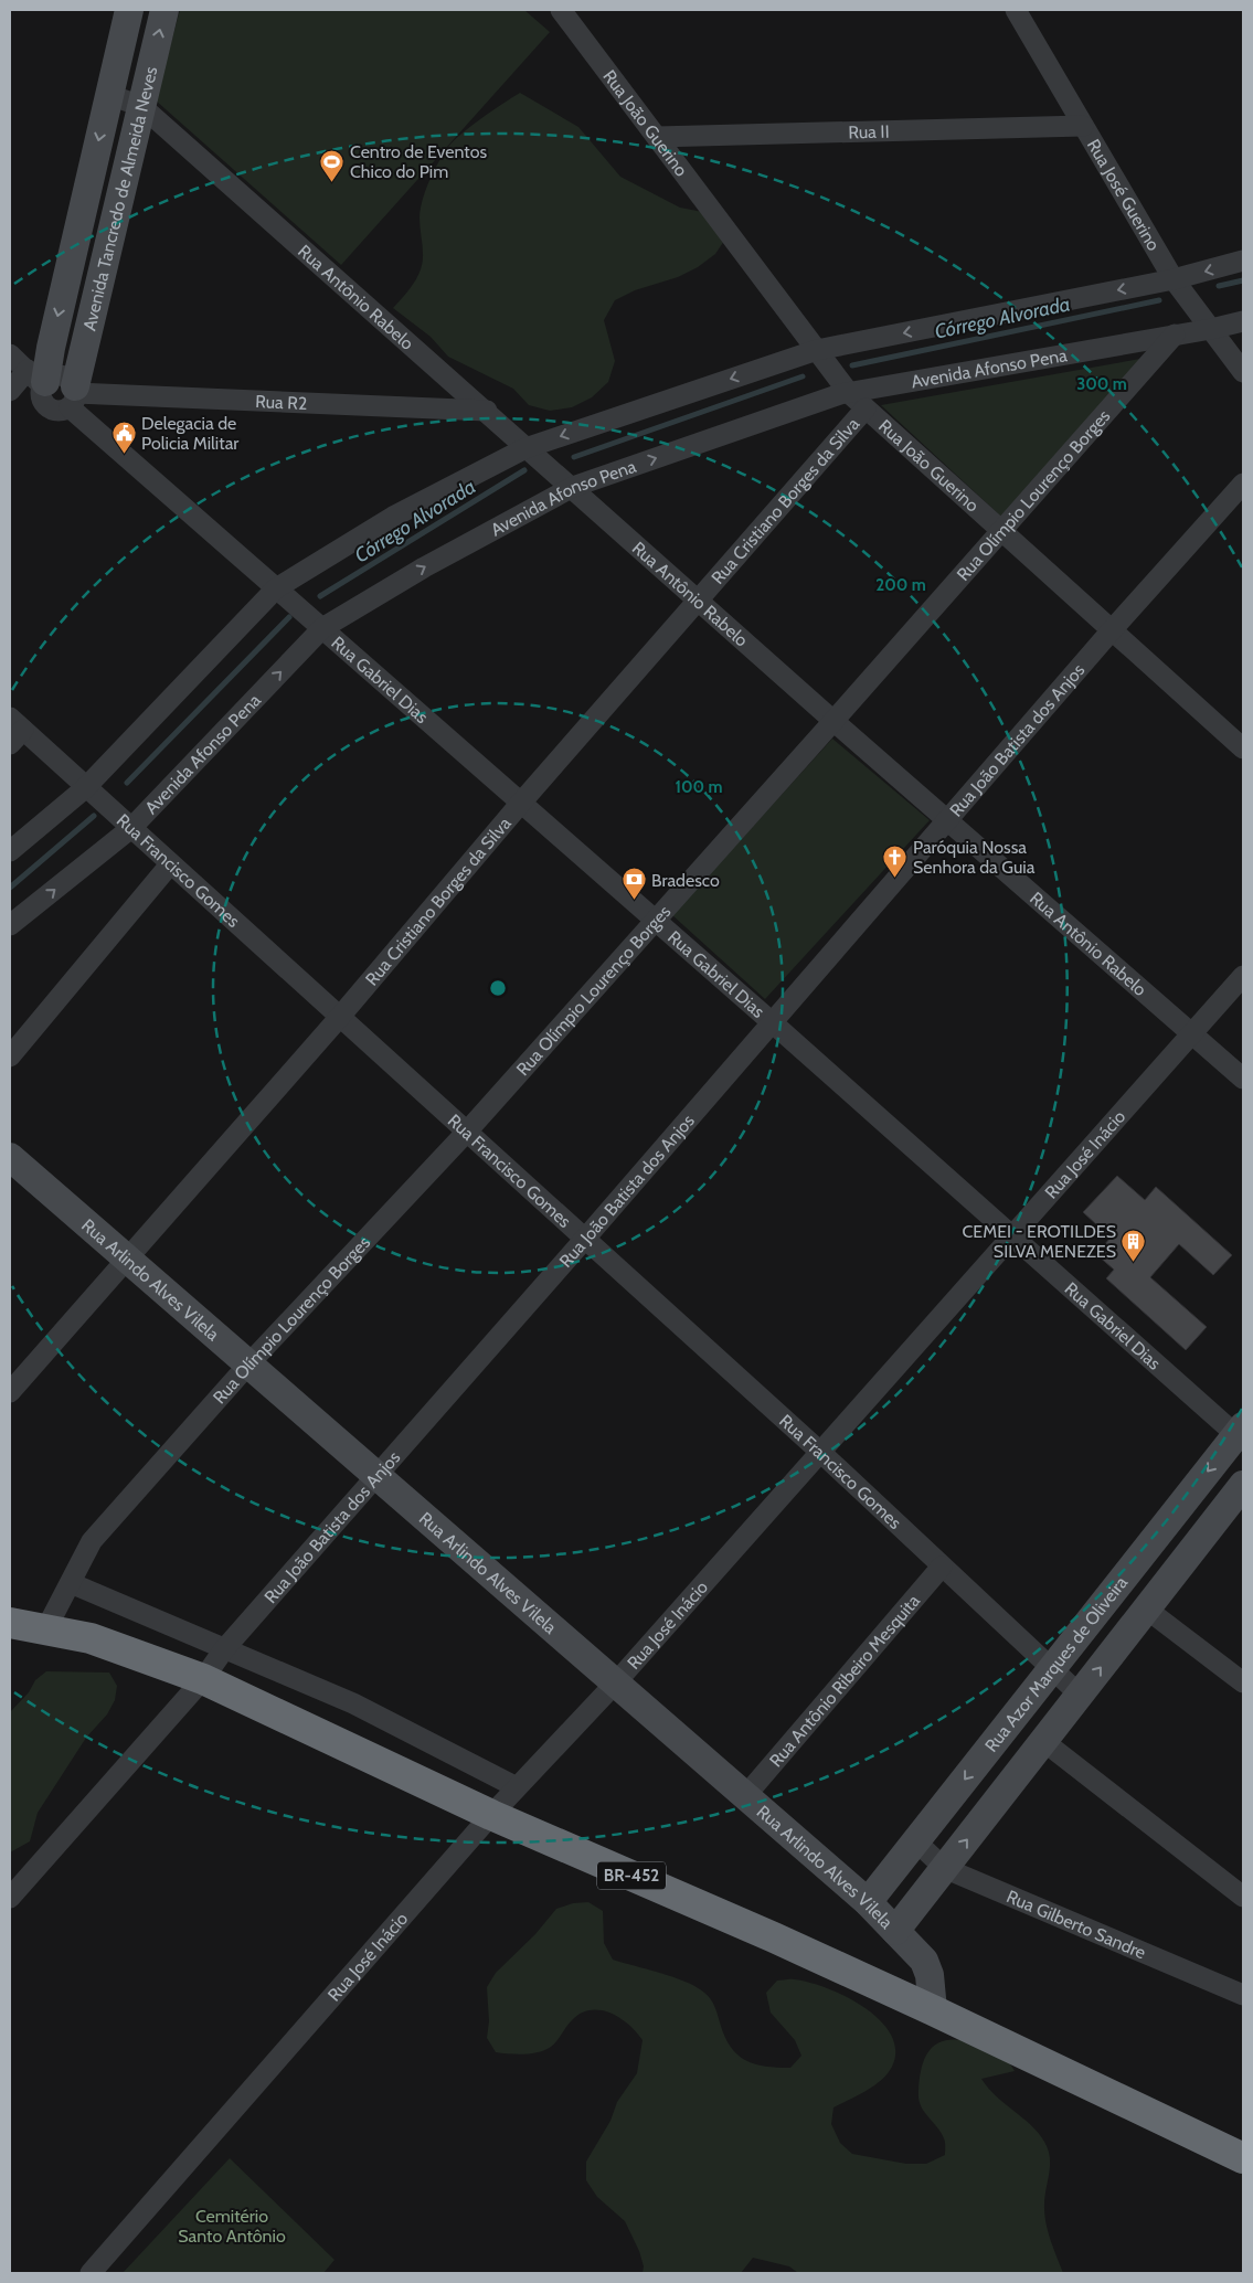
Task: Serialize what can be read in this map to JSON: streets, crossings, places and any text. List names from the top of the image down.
{
  "streets": {
    "highway": ["BR-452"],
    "street": [
      "Rua João Guerino",
      "Rua II",
      "Rua José Guerino",
      "Avenida Tancredo de Almeida Neves",
      "Rua Antônio Rabelo",
      "Avenida Afonso Pena",
      "Rua R2",
      "Rua Olímpio Lourenço Borges",
      "Rua Cristiano Borges da Silva",
      "Rua Gabriel Dias",
      "Rua João Batista dos Anjos",
      "Rua Francisco Gomes",
      "Rua José Inácio",
      "Rua Arlindo Alves Vilela",
      "Rua Azor Marques de Oliveira",
      "Rua Antônio Ribeiro Mesquita",
      "Rua Gilberto Sandre"
    ]
  },
  "crossings": [
    ["Rua João Guerino", "Rua II"],
    ["Rua João Guerino", "Avenida Afonso Pena"],
    ["Rua João Guerino", "Rua Olímpio Lourenço Borges"],
    ["Rua João Guerino", "Rua Cristiano Borges da Silva"],
    ["Rua João Guerino", "Rua João Batista dos Anjos"],
    ["Rua II", "Rua José Guerino"],
    ["Rua José Guerino", "Avenida Afonso Pena"],
    ["Avenida Tancredo de Almeida Neves", "Rua Antônio Rabelo"],
    ["Avenida Tancredo de Almeida Neves", "Rua R2"],
    ["Avenida Tancredo de Almeida Neves", "Rua Gabriel Dias"],
    ["Rua Antônio Rabelo", "Avenida Afonso Pena"],
    ["Rua Antônio Rabelo", "Rua R2"],
    ["Rua Antônio Rabelo", "Rua Olímpio Lourenço Borges"],
    ["Rua Antônio Rabelo", "Rua Cristiano Borges da Silva"],
    ["Rua Antônio Rabelo", "Rua João Batista dos Anjos"],
    ["Rua Antônio Rabelo", "Rua José Inácio"],
    ["Avenida Afonso Pena", "Rua Olímpio Lourenço Borges"],
    ["Avenida Afonso Pena", "Rua Gabriel Dias"],
    ["Avenida Afonso Pena", "Rua Francisco Gomes"],
    ["Rua R2", "Rua Gabriel Dias"],
    ["Rua Olímpio Lourenço Borges", "Rua Gabriel Dias"],
    ["Rua Olímpio Lourenço Borges", "Rua Francisco Gomes"],
    ["Rua Olímpio Lourenço Borges", "Rua Arlindo Alves Vilela"],
    ["Rua Olímpio Lourenço Borges", "BR-452"],
    ["Rua Cristiano Borges da Silva", "Rua Gabriel Dias"],
    ["Rua Cristiano Borges da Silva", "Rua Francisco Gomes"],
    ["Rua Cristiano Borges da Silva", "Rua Arlindo Alves Vilela"],
    ["Rua Gabriel Dias", "Rua João Batista dos Anjos"],
    ["Rua Gabriel Dias", "Rua José Inácio"],
    ["Rua Gabriel Dias", "Rua Azor Marques de Oliveira"],
    ["Rua João Batista dos Anjos", "Rua Francisco Gomes"],
    ["Rua João Batista dos Anjos", "Rua Arlindo Alves Vilela"],
    ["Rua João Batista dos Anjos", "BR-452"],
    ["Rua Francisco Gomes", "Rua José Inácio"],
    ["Rua Francisco Gomes", "Rua Azor Marques de Oliveira"],
    ["Rua Francisco Gomes", "Rua Antônio Ribeiro Mesquita"],
    ["Rua José Inácio", "Rua Arlindo Alves Vilela"],
    ["Rua José Inácio", "BR-452"],
    ["Rua Arlindo Alves Vilela", "Rua Azor Marques de Oliveira"],
    ["Rua Arlindo Alves Vilela", "Rua Antônio Ribeiro Mesquita"],
    ["Rua Arlindo Alves Vilela", "BR-452"],
    ["Rua Azor Marques de Oliveira", "Rua Gilberto Sandre"]
  ],
  "water": ["Córrego Alvorada"],
  "parks": ["Cemitério Santo Antônio"],
  "places": {
    "sports": ["Centro de Eventos Chico do Pim"],
    "public building": ["Delegacia de Policia Militar"],
    "church": ["Paróquia Nossa Senhora da Guia"],
    "bank": ["Bradesco"],
    "building": ["CEMEI - EROTILDES SILVA MENEZES"]
  },
  "rings": ["300 m", "200 m", "100 m"]
}
